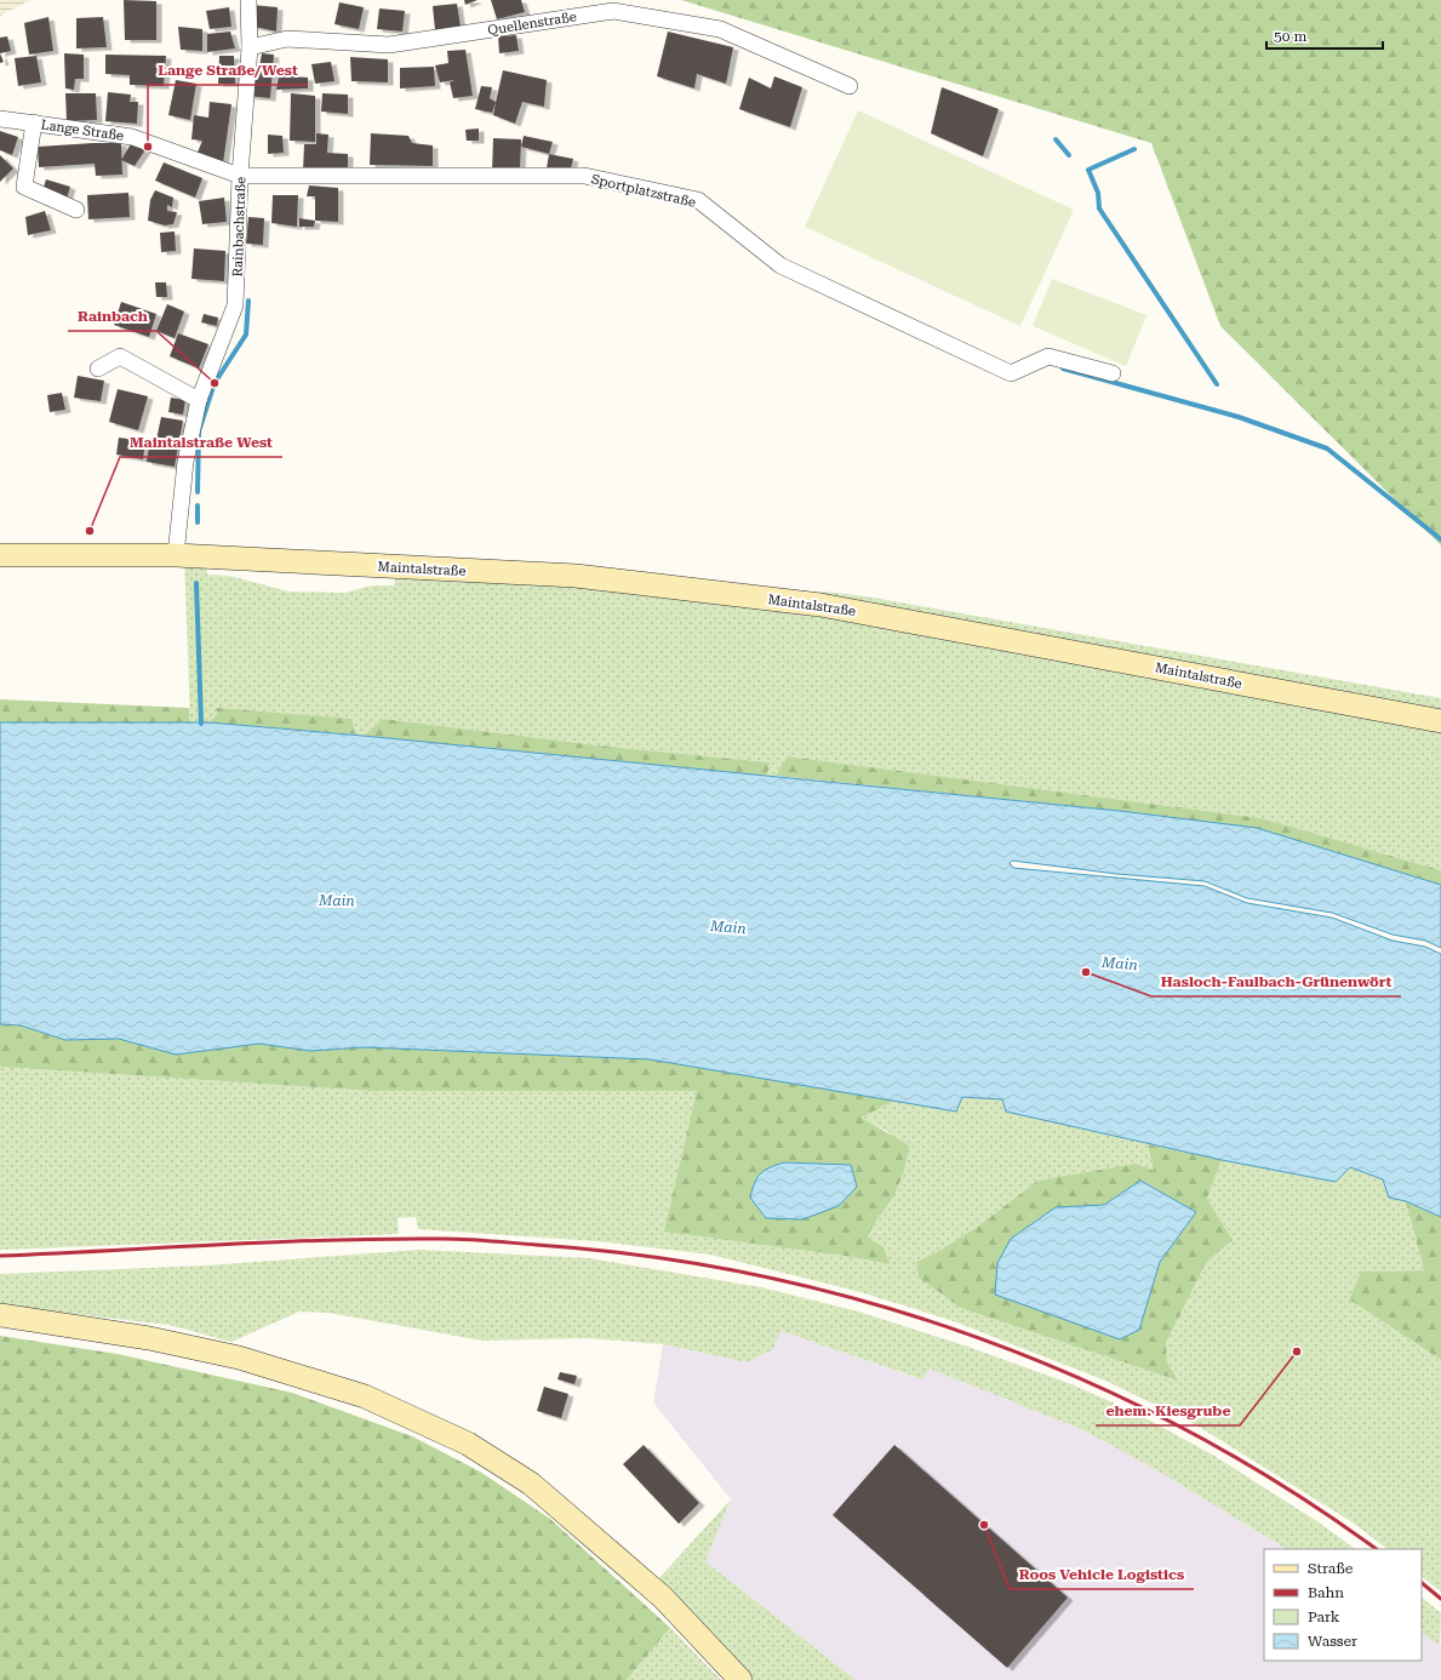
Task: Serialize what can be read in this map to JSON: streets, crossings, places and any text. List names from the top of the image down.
{
  "streets": {
    "main road": ["Maintalstraße"],
    "street": [
      "Quellenstraße",
      "Lange Straße",
      "Sportplatzstraße",
      "Rainbachstraße"
    ]
  },
  "crossings": [
    ["Quellenstraße", "Rainbachstraße"],
    ["Lange Straße", "Sportplatzstraße"],
    ["Lange Straße", "Rainbachstraße"],
    ["Sportplatzstraße", "Rainbachstraße"],
    ["Rainbachstraße", "Maintalstraße"]
  ],
  "water": ["Main"],
  "places": [
    "Lange Straße/West",
    "Rainbach",
    "Maintalstraße West",
    "Hasloch-Faulbach-Grünenwört",
    "ehem. Kiesgrube",
    "Roos Vehicle Logistics"
  ],
  "legend": [
    "Straße",
    "Bahn",
    "Park",
    "Wasser"
  ],
  "scale_bar": "50 m"
}
